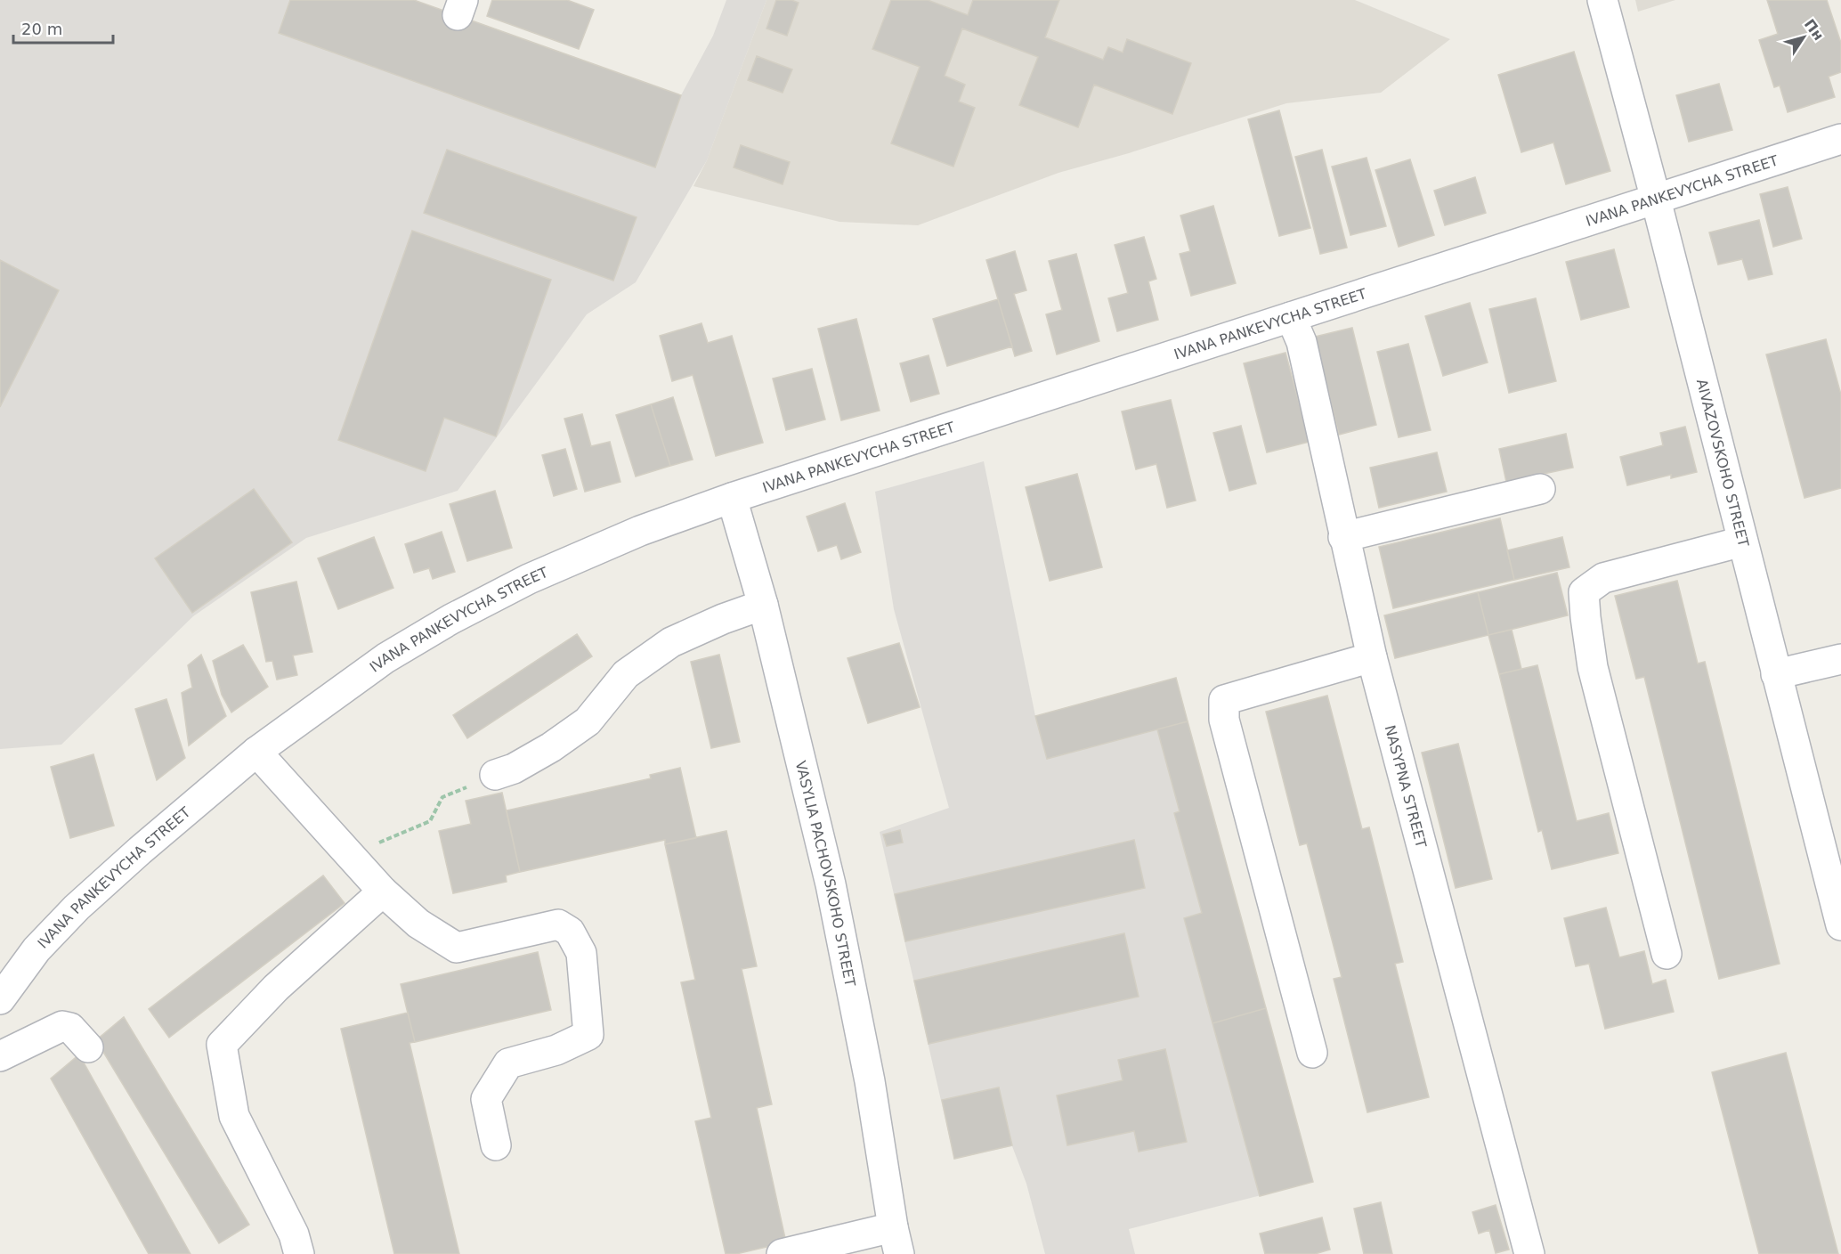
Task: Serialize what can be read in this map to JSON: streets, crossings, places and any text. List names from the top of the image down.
{
  "streets": {
    "street": [
      "IVANA PANKEVYCHA STREET",
      "AIVAZOVSKOHO STREET",
      "NASYPNA STREET",
      "VASYLIA PACHOVSKOHO STREET"
    ]
  },
  "crossings": [
    ["IVANA PANKEVYCHA STREET", "AIVAZOVSKOHO STREET"],
    ["IVANA PANKEVYCHA STREET", "NASYPNA STREET"],
    ["IVANA PANKEVYCHA STREET", "VASYLIA PACHOVSKOHO STREET"]
  ],
  "scale_bar": "20 m",
  "north": "top right"
}
